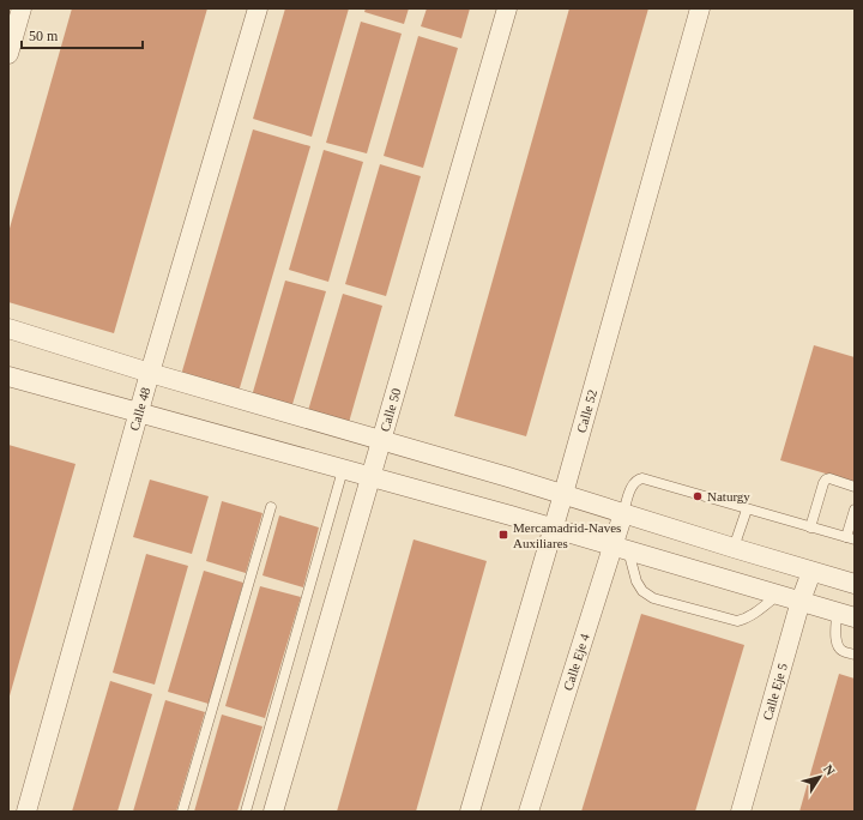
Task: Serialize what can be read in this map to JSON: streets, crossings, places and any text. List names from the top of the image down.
{
  "streets": {
    "street": [
      "Calle 48",
      "Calle 50",
      "Calle 52",
      "Calle Eje 4",
      "Calle Eje 5"
    ]
  },
  "places": {
    "other": ["Naturgy"],
    "transit": ["Mercamadrid-Naves Auxiliares"]
  },
  "scale_bar": "50 m",
  "north": "top right"
}
